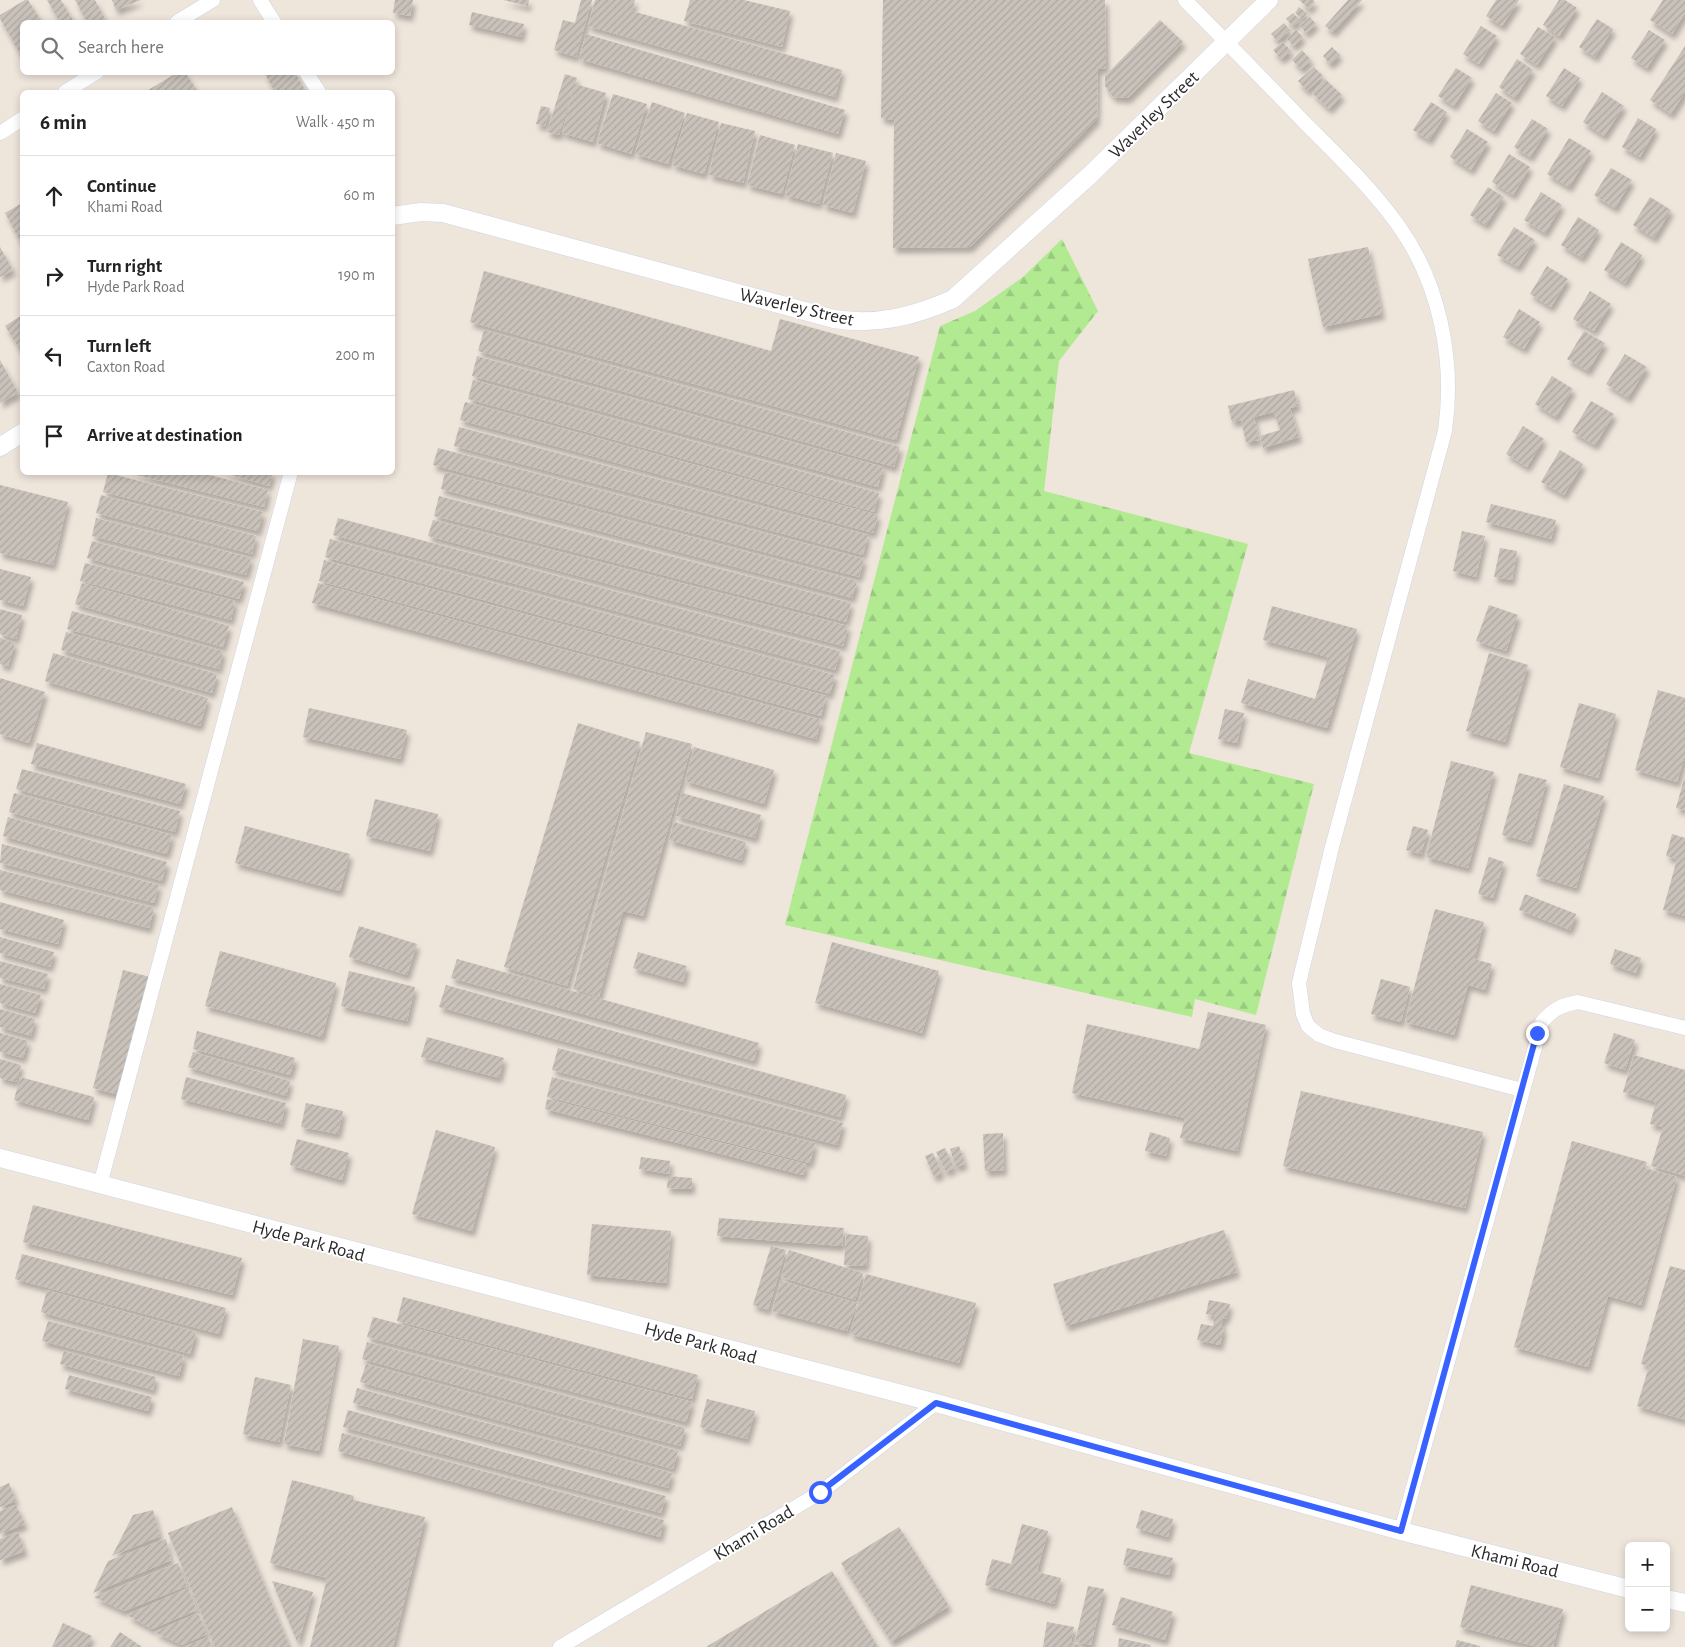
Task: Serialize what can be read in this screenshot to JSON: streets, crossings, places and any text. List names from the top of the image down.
{
  "streets": {
    "street": ["Waverley Street", "Hyde Park Road", "Khami Road"]
  },
  "crossings": [
    ["Hyde Park Road", "Khami Road"]
  ],
  "page": {
    "search": "Search here",
    "heading": ["6 min", "Walk · 450 m"],
    "list": [
      ["Continue", "Khami Road", "60 m"],
      ["Turn right", "Hyde Park Road", "190 m"],
      ["Turn left", "Caxton Road", "200 m"],
      "Arrive at destination"
    ],
    "map_buttons": ["+", "−"]
  }
}
